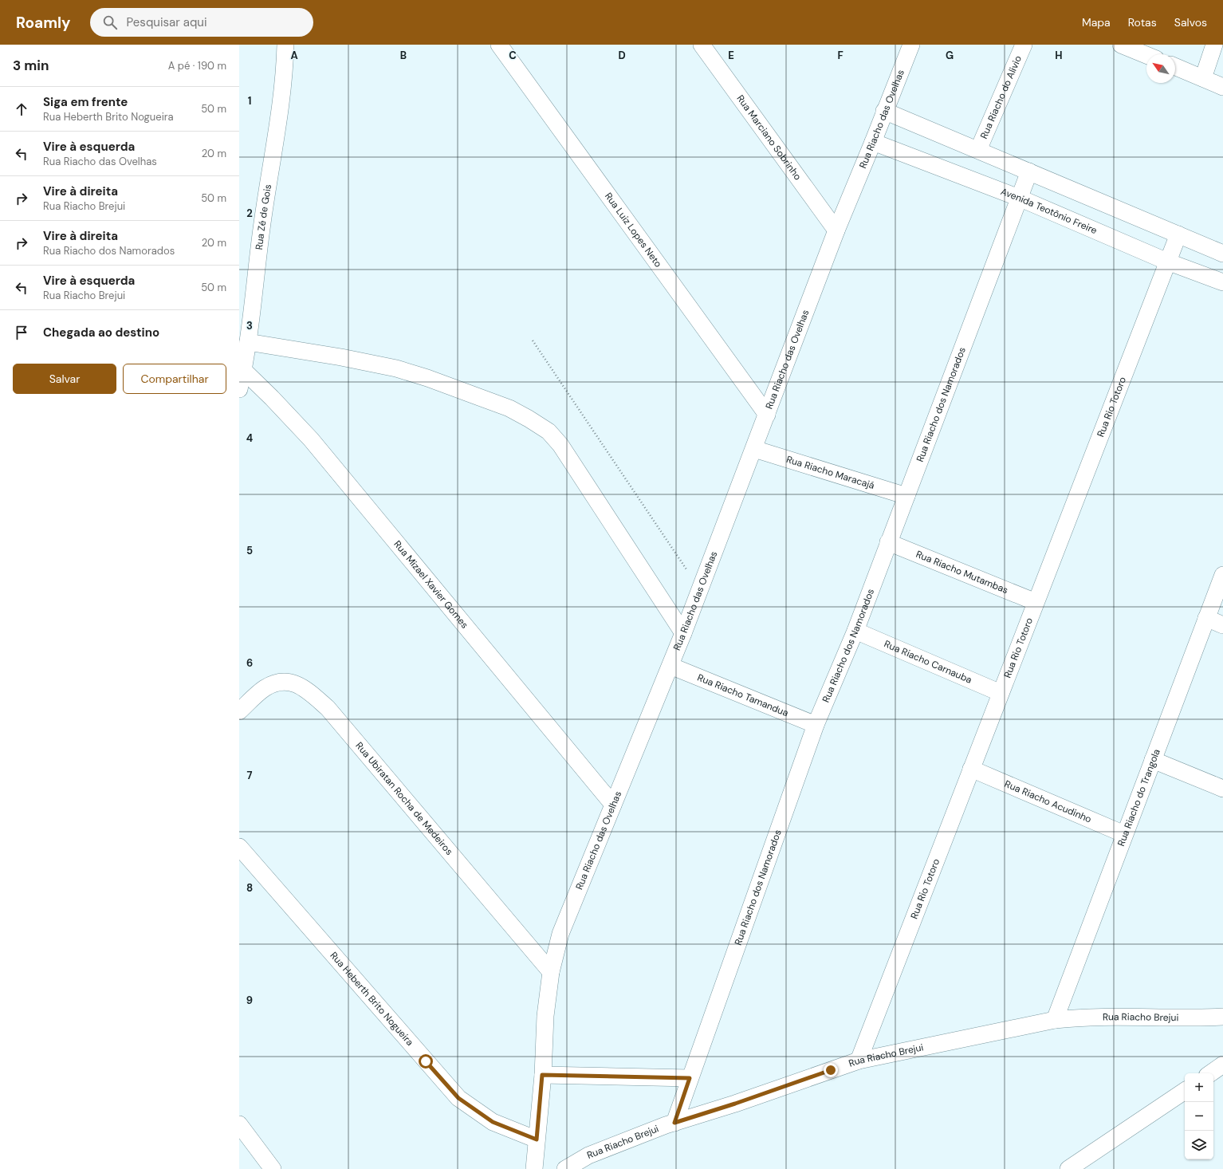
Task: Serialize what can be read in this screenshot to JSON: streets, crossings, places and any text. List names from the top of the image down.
{
  "streets": {
    "street": [
      "Rua Riacho do Alivio",
      "Rua Riacho das Ovelhas",
      "Rua Marciano Sobrinho",
      "Avenida Teotônio Freire",
      "Rua Zé de Gois",
      "Rua Luiz Lopes Neto",
      "Rua Riacho dos Namorados",
      "Rua Rio Totoro",
      "Rua Riacho Maracajá",
      "Rua Riacho Mutambas",
      "Rua Mizael Xavier Gomes",
      "Rua Riacho Carnauba",
      "Rua Riacho Tamandua",
      "Rua Riacho do Trangola",
      "Rua Ubiratan Rocha de Medeiros",
      "Rua Riacho Acudinho",
      "Rua Heberth Brito Nogueira",
      "Rua Riacho Brejui"
    ]
  },
  "crossings": [
    ["Rua Riacho das Ovelhas", "Rua Marciano Sobrinho"],
    ["Rua Riacho das Ovelhas", "Avenida Teotônio Freire"],
    ["Rua Riacho das Ovelhas", "Rua Luiz Lopes Neto"],
    ["Rua Riacho das Ovelhas", "Rua Riacho Maracajá"],
    ["Rua Riacho das Ovelhas", "Rua Mizael Xavier Gomes"],
    ["Rua Riacho das Ovelhas", "Rua Riacho Tamandua"],
    ["Rua Riacho das Ovelhas", "Rua Ubiratan Rocha de Medeiros"],
    ["Rua Riacho das Ovelhas", "Rua Heberth Brito Nogueira"],
    ["Avenida Teotônio Freire", "Rua Riacho dos Namorados"],
    ["Avenida Teotônio Freire", "Rua Rio Totoro"],
    ["Rua Zé de Gois", "Rua Mizael Xavier Gomes"],
    ["Rua Riacho dos Namorados", "Rua Riacho Maracajá"],
    ["Rua Riacho dos Namorados", "Rua Riacho Mutambas"],
    ["Rua Riacho dos Namorados", "Rua Riacho Carnauba"],
    ["Rua Riacho dos Namorados", "Rua Riacho Tamandua"],
    ["Rua Riacho dos Namorados", "Rua Riacho Brejui"],
    ["Rua Rio Totoro", "Rua Riacho Mutambas"],
    ["Rua Rio Totoro", "Rua Riacho Carnauba"],
    ["Rua Rio Totoro", "Rua Riacho Acudinho"],
    ["Rua Rio Totoro", "Rua Riacho Brejui"],
    ["Rua Riacho do Trangola", "Rua Riacho Acudinho"],
    ["Rua Riacho do Trangola", "Rua Riacho Brejui"]
  ],
  "north": "top left",
  "page": {
    "header": "Roamly",
    "search": "Pesquisar aqui",
    "nav": ["Mapa", "Rotas", "Salvos"],
    "heading": ["3 min", "A pé · 190 m"],
    "list": [
      ["Siga em frente", "Rua Heberth Brito Nogueira", "50 m"],
      ["Vire à esquerda", "Rua Riacho das Ovelhas", "20 m"],
      ["Vire à direita", "Rua Riacho Brejui", "50 m"],
      ["Vire à direita", "Rua Riacho dos Namorados", "20 m"],
      ["Vire à esquerda", "Rua Riacho Brejui", "50 m"],
      "Chegada ao destino"
    ],
    "buttons": ["Salvar", "Compartilhar"],
    "map_buttons": ["+", "−"]
  },
  "grid": {
    "columns": [
      "A",
      "B",
      "C",
      "D",
      "E",
      "F",
      "G",
      "H"
    ],
    "rows": [
      "1",
      "2",
      "3",
      "4",
      "5",
      "6",
      "7",
      "8",
      "9"
    ]
  }
}
